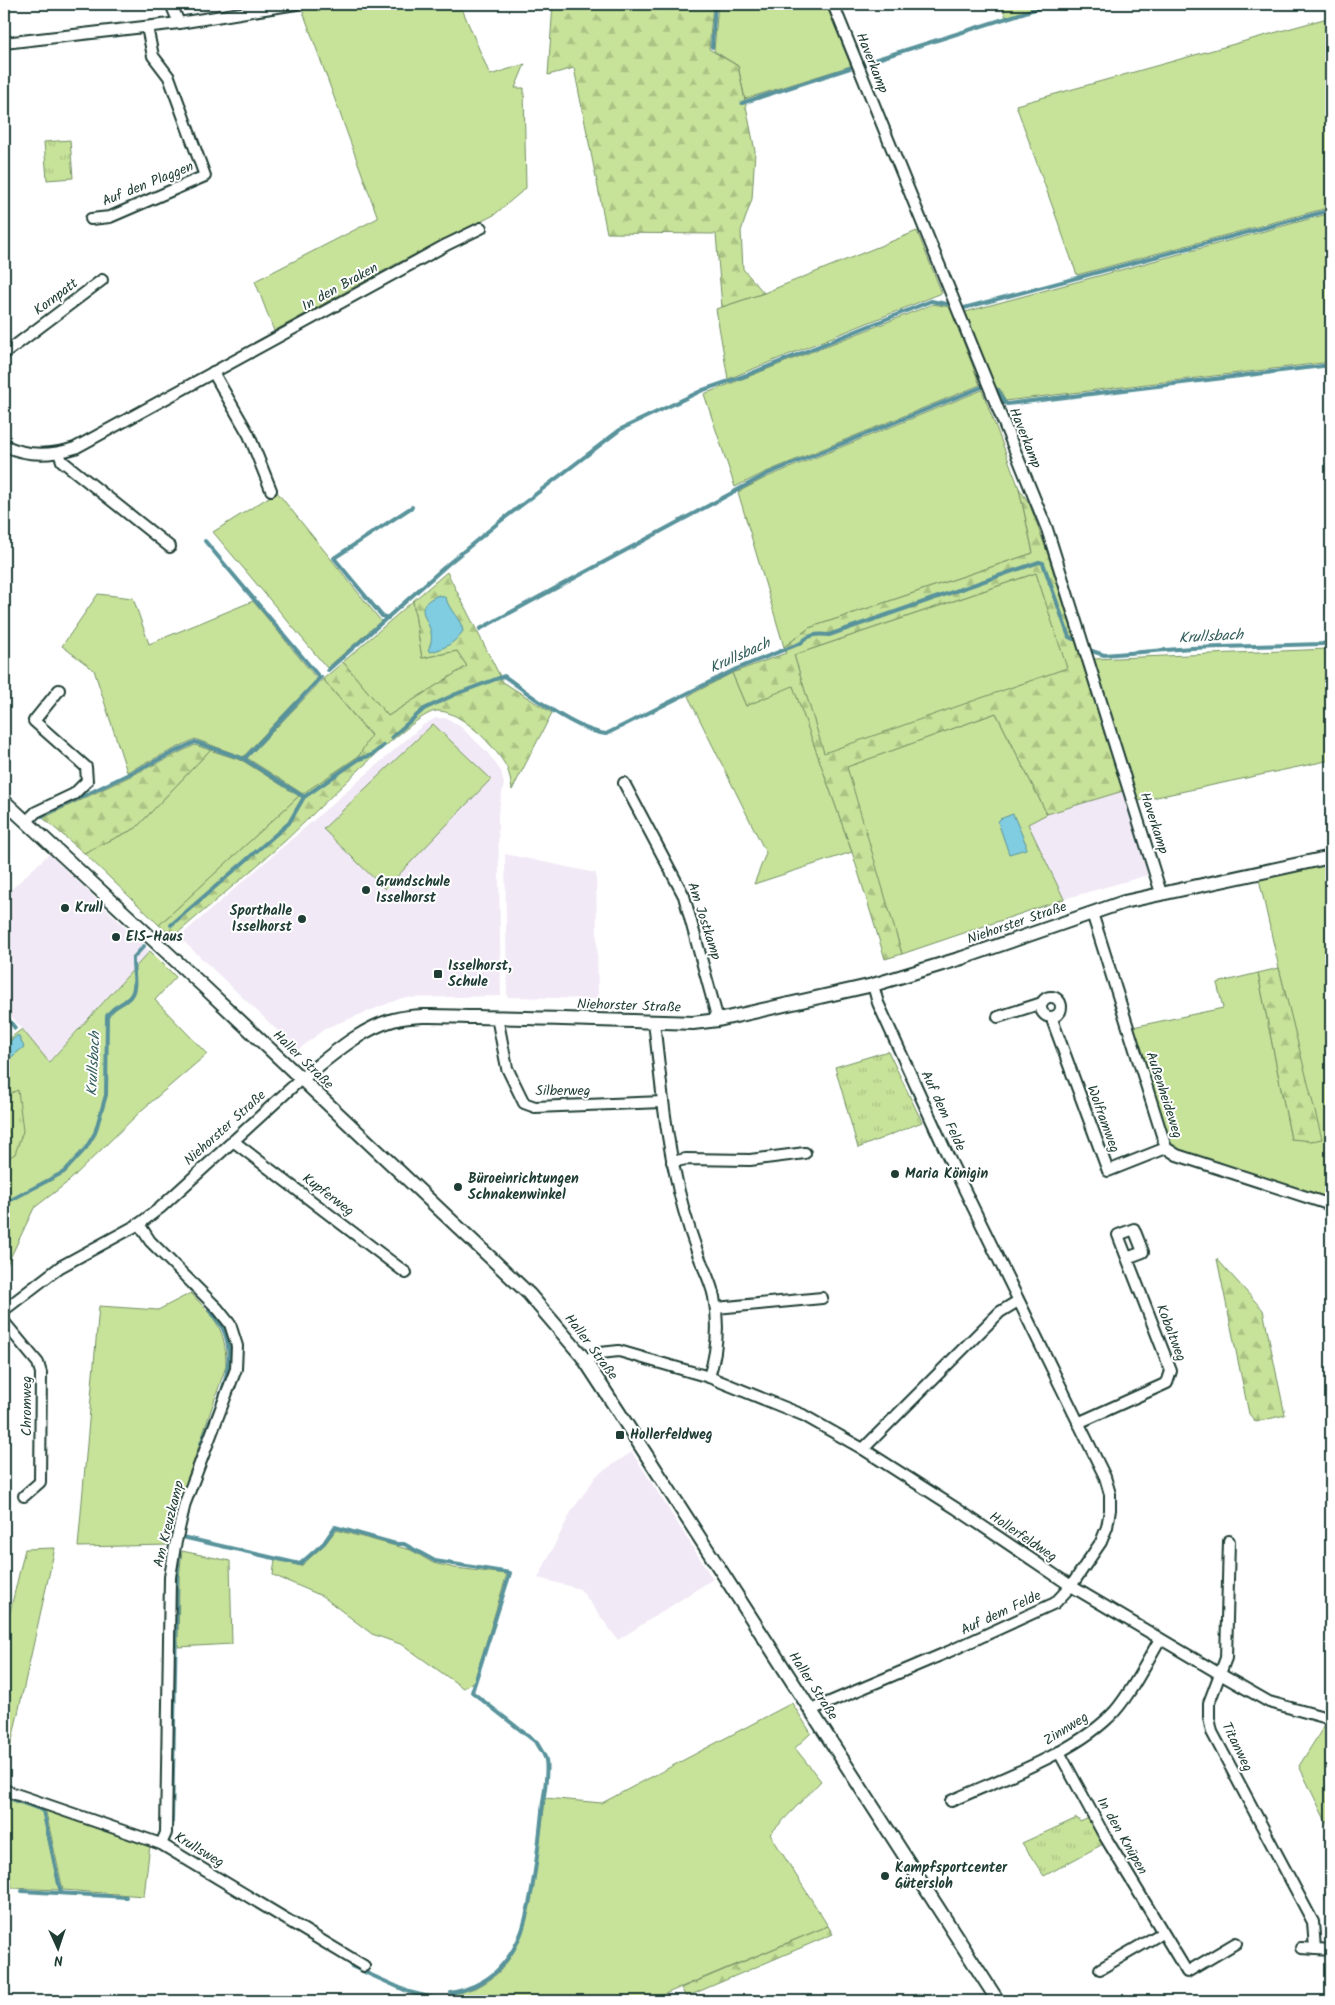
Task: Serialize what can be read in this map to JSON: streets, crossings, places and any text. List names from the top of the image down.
{
  "streets": {
    "street": [
      "Haverkamp",
      "Auf den Plaggen",
      "In den Braken",
      "Kornpatt",
      "Am Jostkamp",
      "Niehorster Straße",
      "Haller Straße",
      "Silberweg",
      "Außenheideweg",
      "Auf dem Felde",
      "Wolframweg",
      "Kupferweg",
      "Kobaltweg",
      "Chromweg",
      "Am Kreuzkamp",
      "Hollerfeldweg",
      "Zinnweg",
      "Titanweg",
      "In den Knüpen",
      "Krullsweg"
    ]
  },
  "crossings": [
    ["Haverkamp", "Niehorster Straße"],
    ["Am Jostkamp", "Niehorster Straße"],
    ["Niehorster Straße", "Haller Straße"],
    ["Niehorster Straße", "Silberweg"],
    ["Niehorster Straße", "Außenheideweg"],
    ["Niehorster Straße", "Auf dem Felde"],
    ["Niehorster Straße", "Kupferweg"],
    ["Niehorster Straße", "Am Kreuzkamp"],
    ["Haller Straße", "Auf dem Felde"],
    ["Haller Straße", "Hollerfeldweg"],
    ["Außenheideweg", "Wolframweg"],
    ["Auf dem Felde", "Kobaltweg"],
    ["Auf dem Felde", "Hollerfeldweg"],
    ["Am Kreuzkamp", "Krullsweg"],
    ["Hollerfeldweg", "Zinnweg"],
    ["Hollerfeldweg", "Titanweg"],
    ["Zinnweg", "In den Knüpen"]
  ],
  "water": ["Krullsbach"],
  "places": {
    "other": [
      "Grundschule Isselhorst",
      "Krull",
      "Sporthalle Isselhorst",
      "EIS-Haus",
      "Maria Königin",
      "Büroeinrichtungen Schnakenwinkel",
      "Kampfsportcenter Gütersloh"
    ],
    "transit": ["Isselhorst, Schule", "Hollerfeldweg"]
  },
  "north": "bottom"
}
